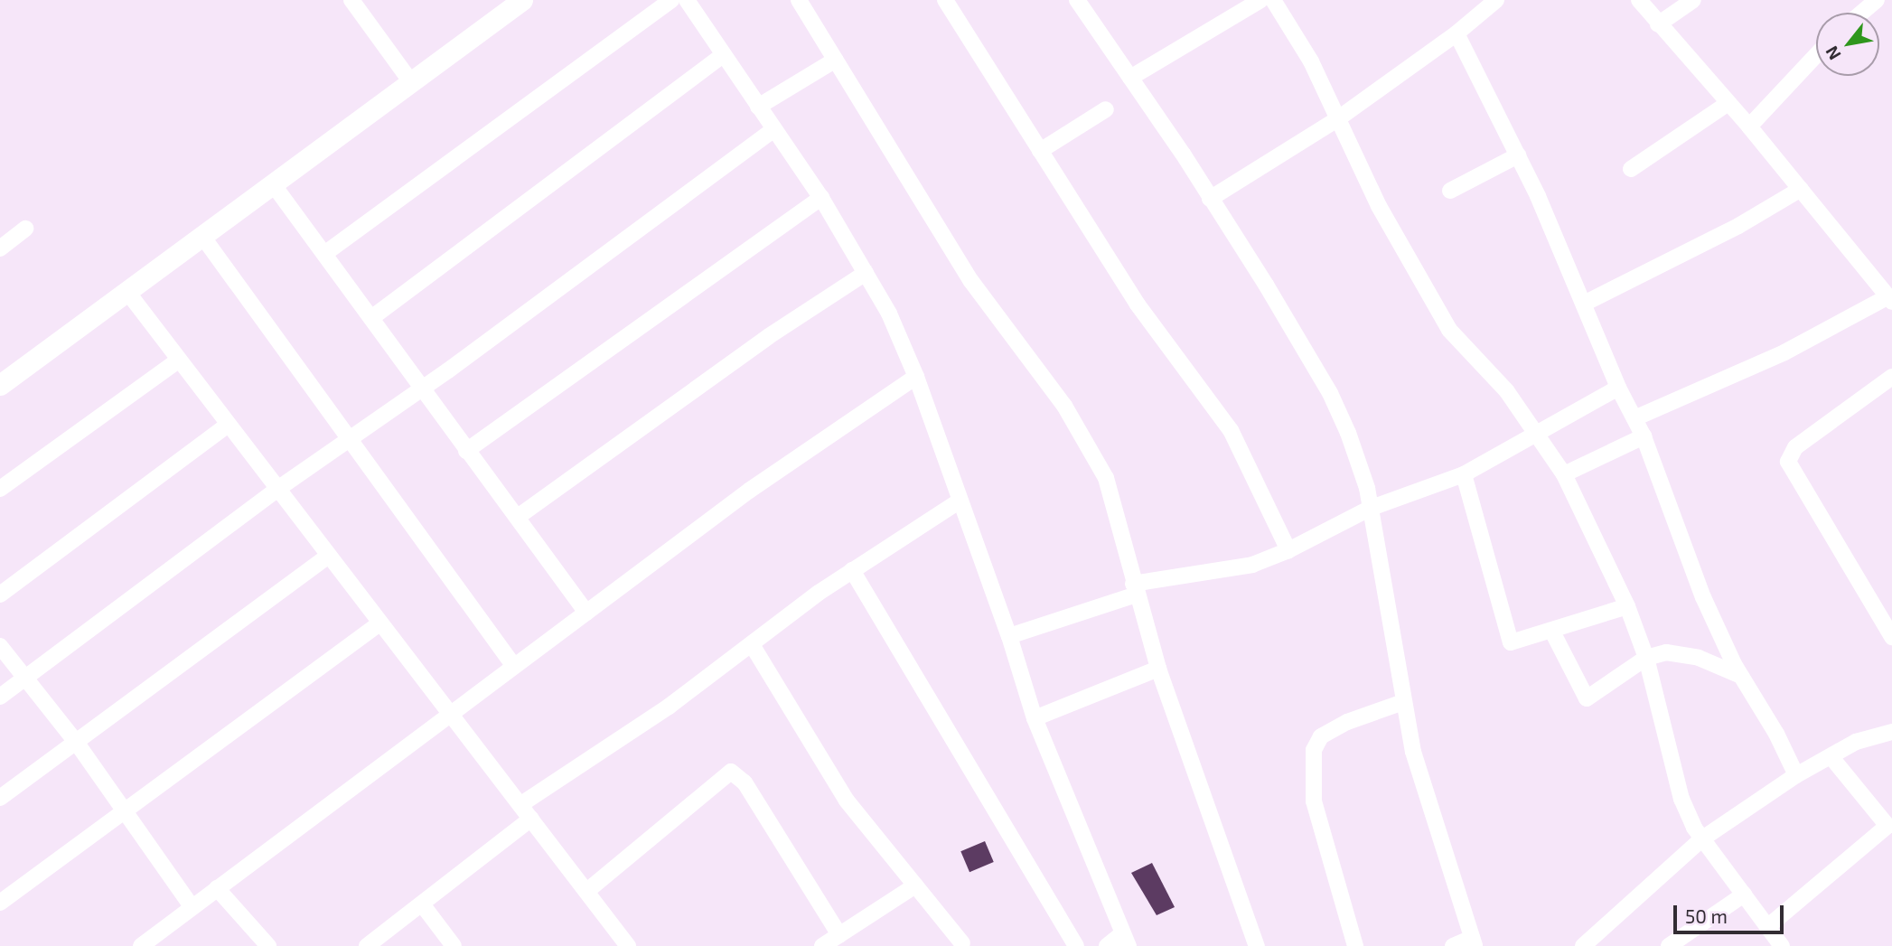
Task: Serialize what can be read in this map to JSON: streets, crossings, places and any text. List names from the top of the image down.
{
  "scale_bar": "50 m",
  "north": "bottom left"
}
